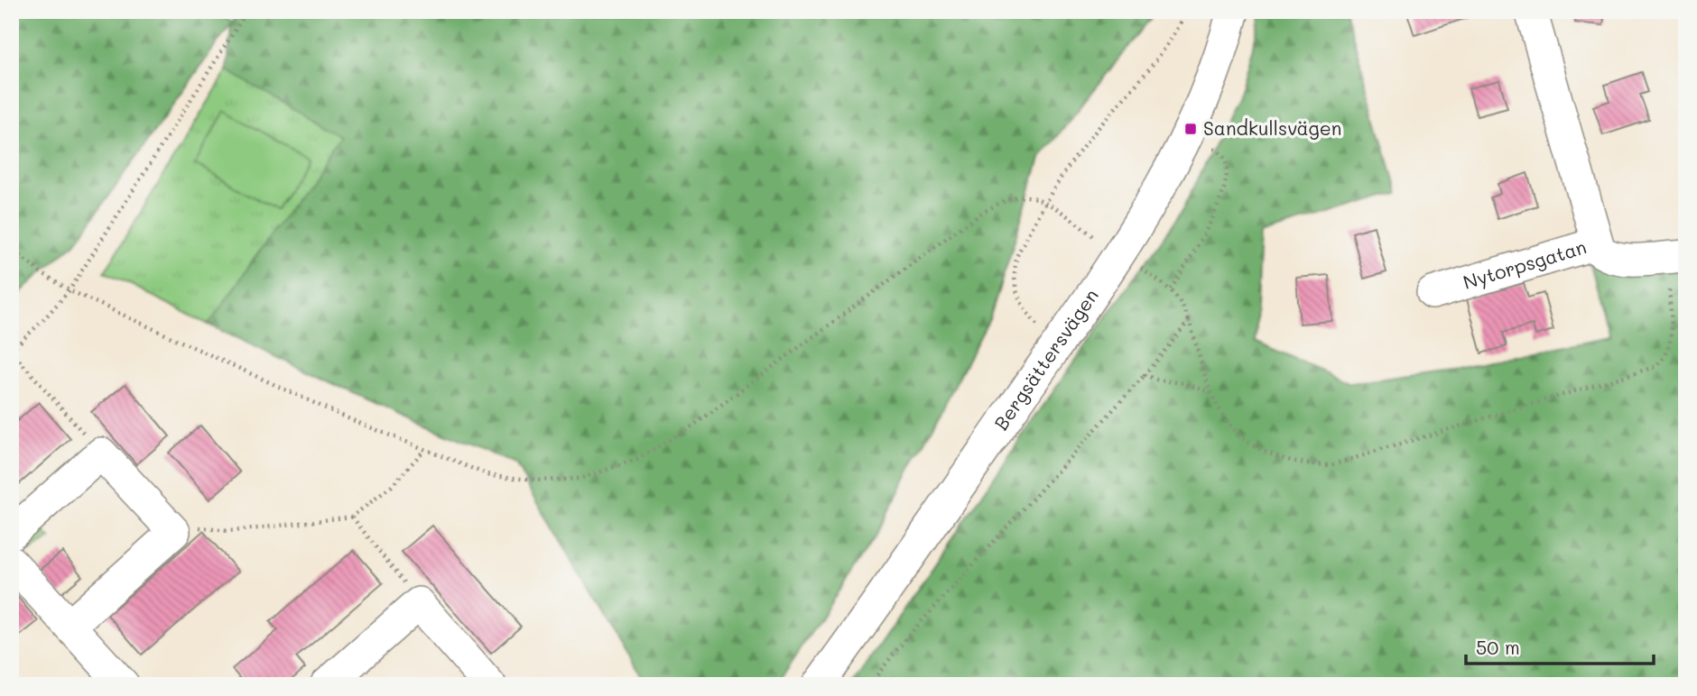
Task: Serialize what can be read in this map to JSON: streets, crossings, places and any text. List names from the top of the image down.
{
  "streets": {
    "street": ["Nytorpsgatan", "Bergsättersvägen"]
  },
  "places": {
    "transit": ["Sandkullsvägen"]
  },
  "scale_bar": "50 m"
}
